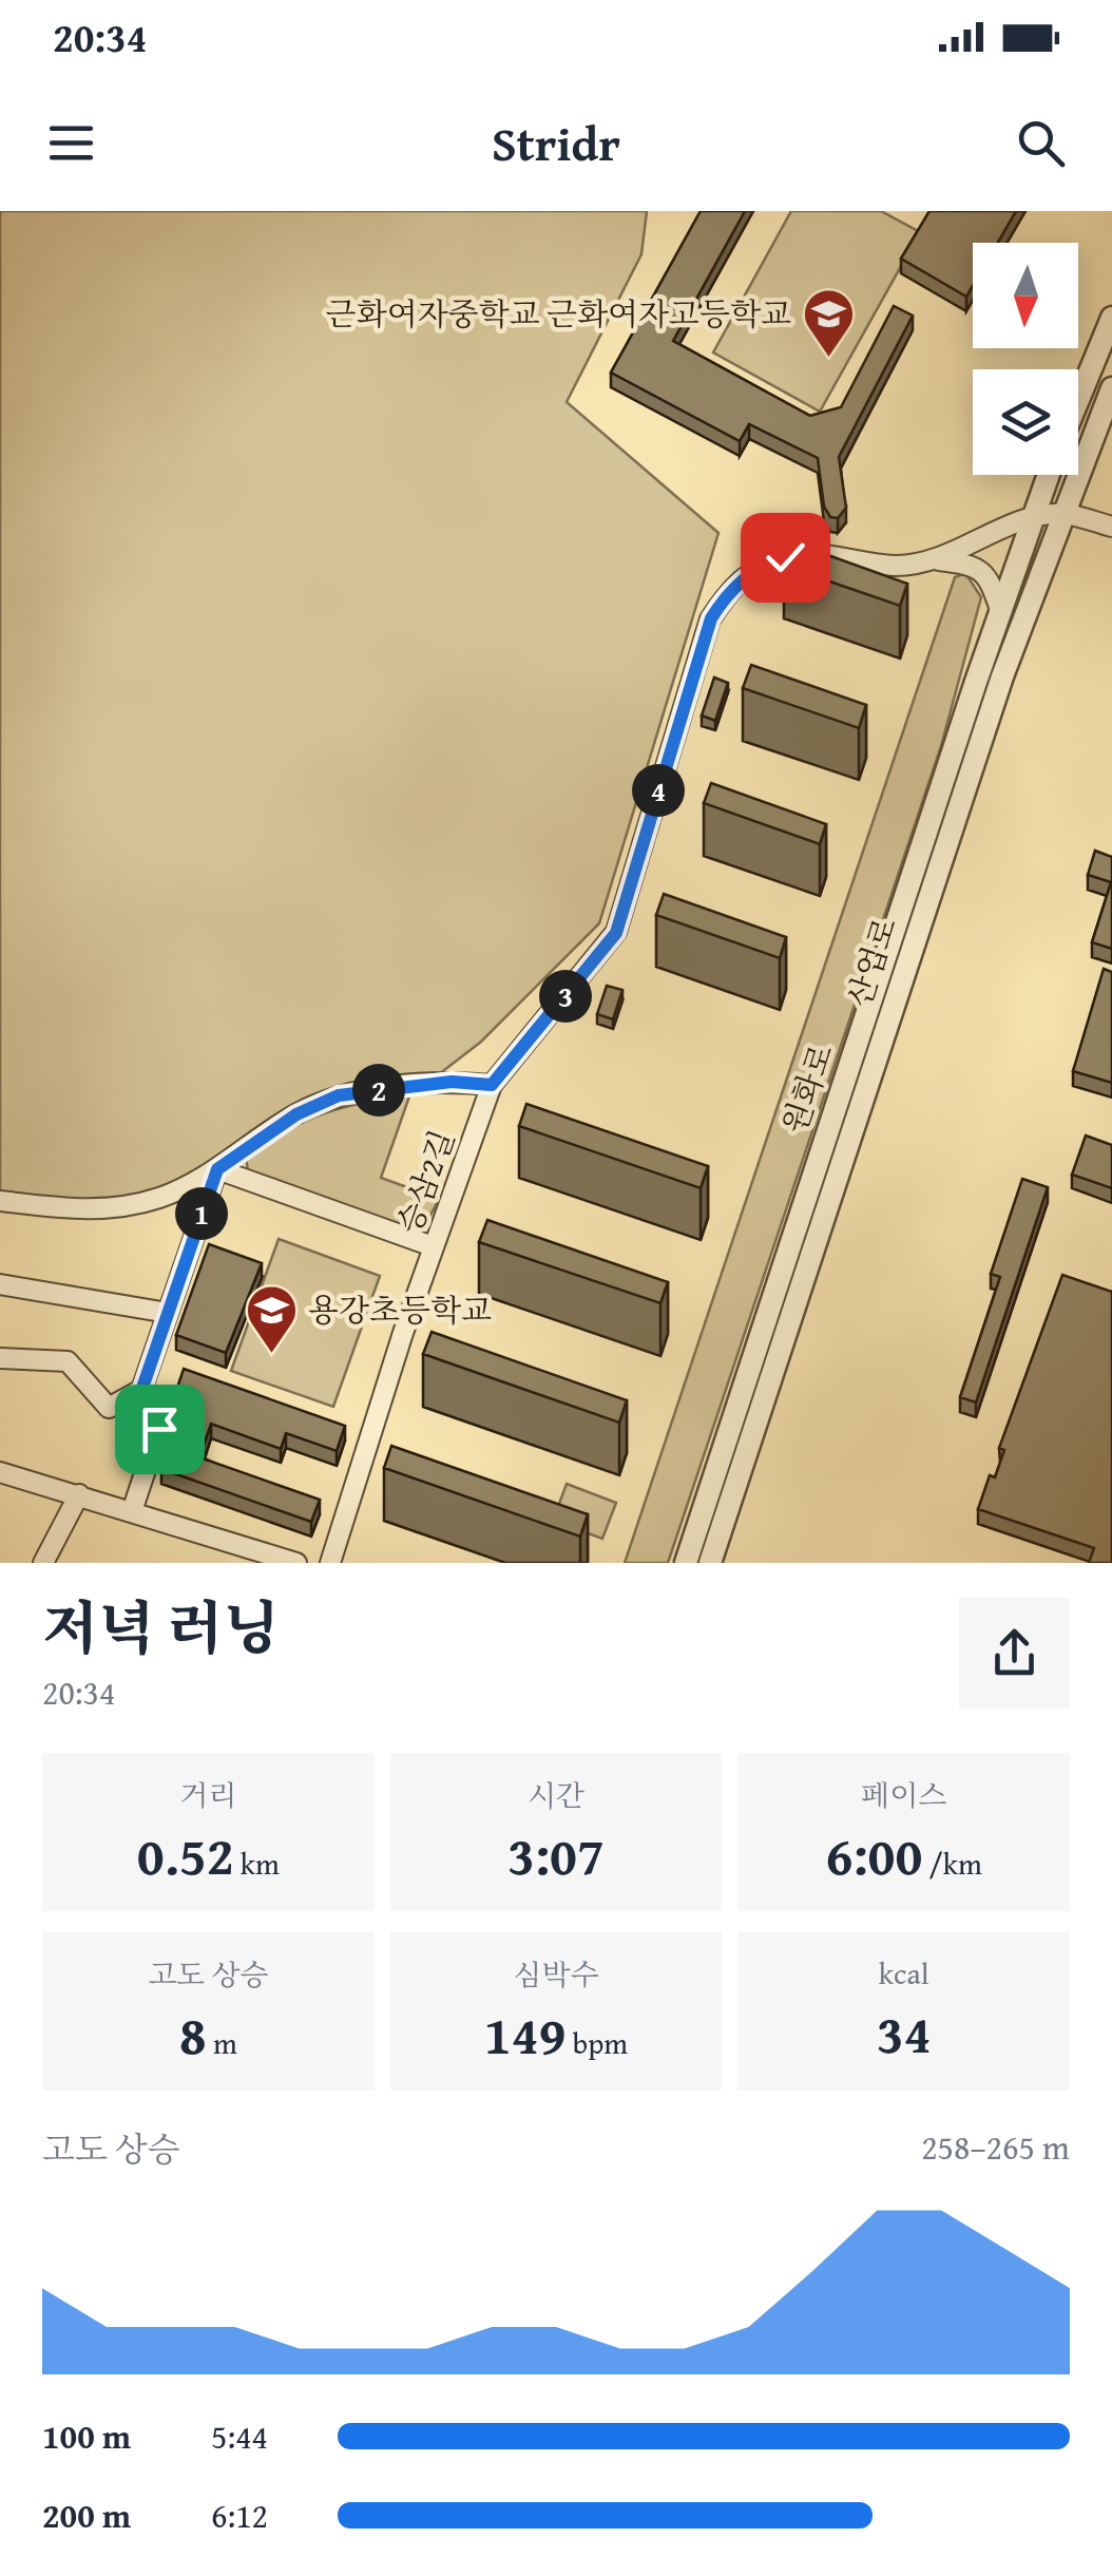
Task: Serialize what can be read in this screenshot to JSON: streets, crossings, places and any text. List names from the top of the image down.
{
  "streets": {
    "street": ["산업로", "원화로", "승삼2길"]
  },
  "crossings": [
    ["산업로", "승삼2길"],
    ["원화로", "승삼2길"]
  ],
  "places": {
    "school or university": ["근화여자중학교 근화여자고등학교", "용강초등학교"]
  },
  "north": "bottom",
  "page": {
    "status": "20:34",
    "header": "Stridr",
    "pins": [
      "4",
      "3",
      "2",
      "1"
    ],
    "heading": ["저녁 러닝", "20:34"],
    "stats": [
      ["거리", "0.52 km"],
      ["시간", "3:07"],
      ["페이스", "6:00 /km"],
      ["고도 상승", "8 m"],
      ["심박수", "149 bpm"],
      ["kcal", "34"]
    ],
    "chart": ["고도 상승", "258–265 m"],
    "list": [
      {
        "name": "100 m",
        "note": "5:44"
      },
      {
        "name": "200 m",
        "note": "6:12"
      }
    ]
  }
}
